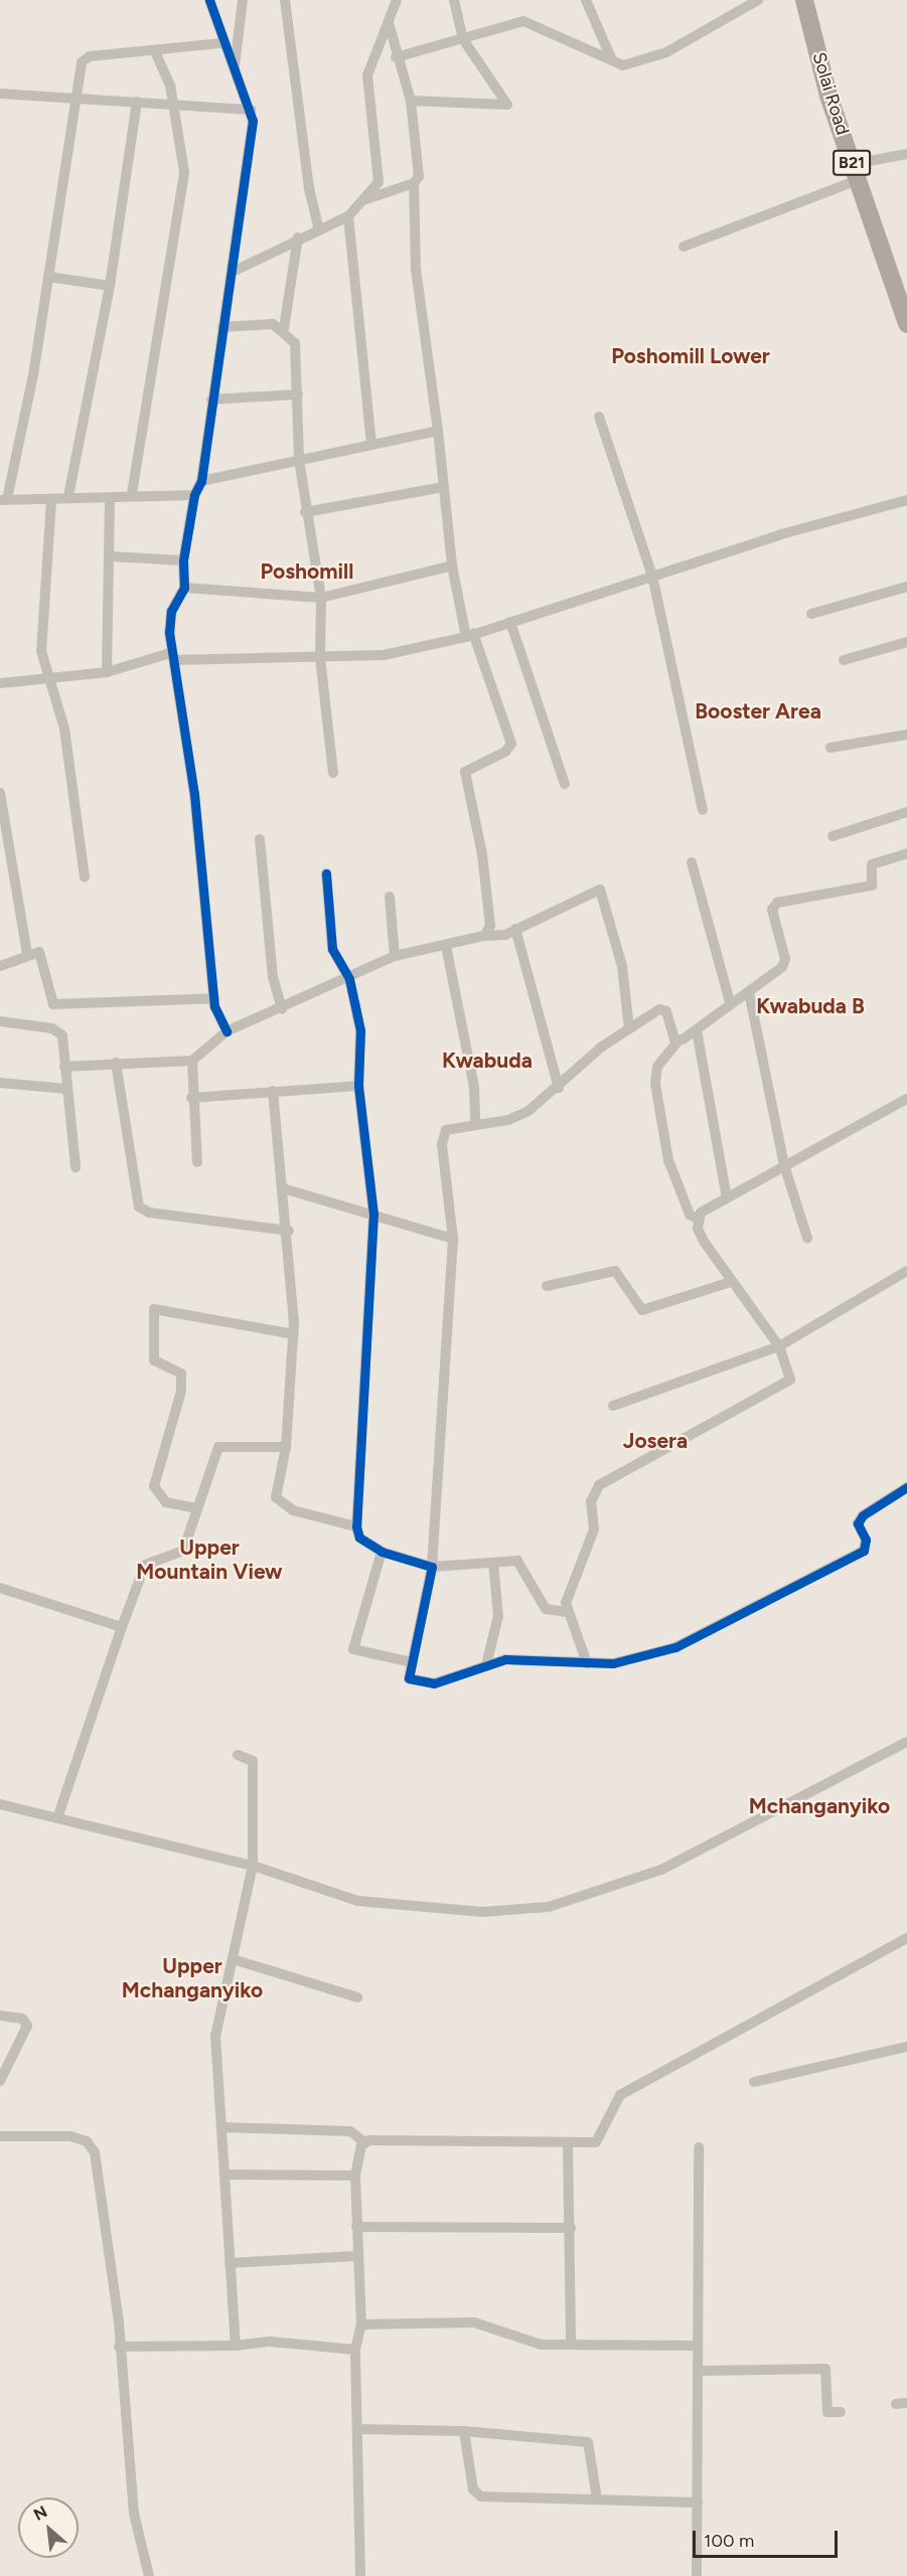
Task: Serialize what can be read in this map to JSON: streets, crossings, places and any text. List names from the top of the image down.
{
  "streets": {
    "highway": ["Solai Road", "B21"]
  },
  "districts": [
    "Poshomill Lower",
    "Poshomill",
    "Booster Area",
    "Kwabuda B",
    "Kwabuda",
    "Josera",
    "Upper Mountain View",
    "Mchanganyiko",
    "Upper Mchanganyiko"
  ],
  "scale_bar": "100 m",
  "north": "top left"
}
